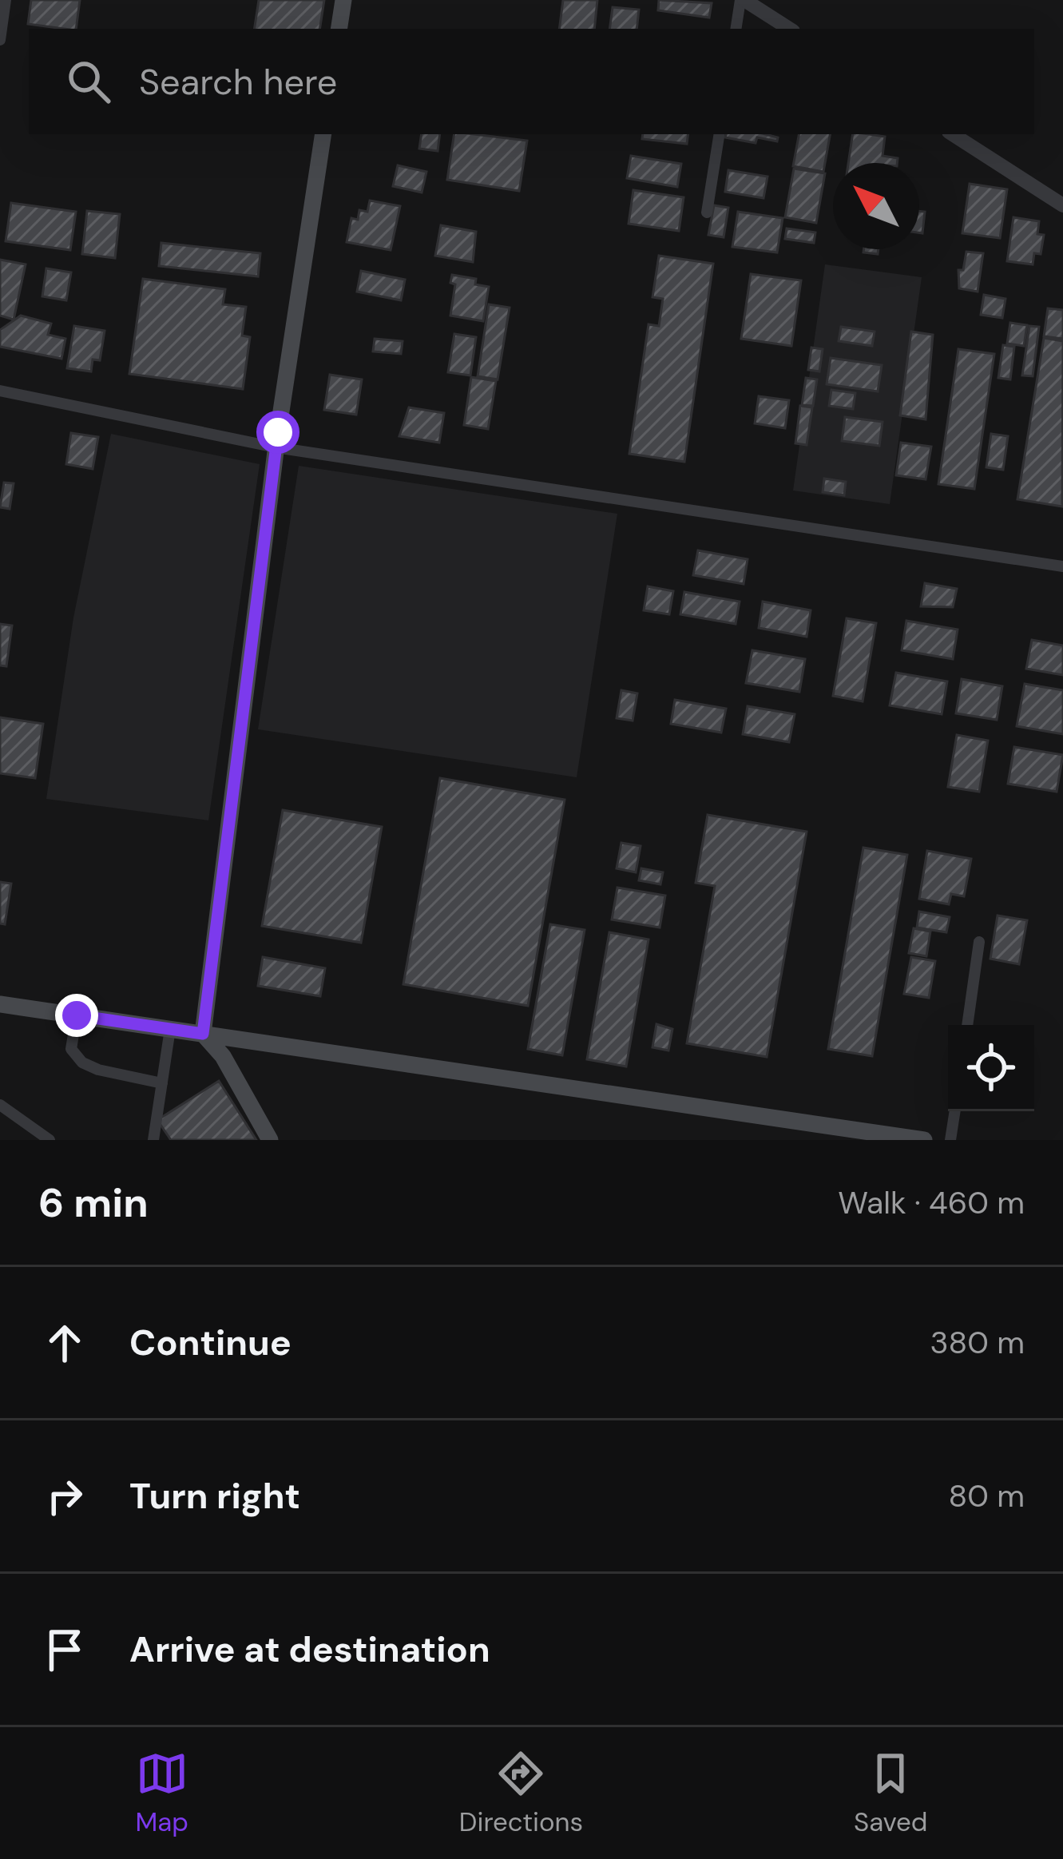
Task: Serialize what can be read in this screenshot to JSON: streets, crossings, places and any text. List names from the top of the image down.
{
  "north": "top left",
  "page": {
    "search": "Search here",
    "heading": ["6 min", "Walk · 460 m"],
    "list": [
      ["Continue", "380 m"],
      ["Turn right", "80 m"],
      "Arrive at destination"
    ],
    "nav": ["Map", "Directions", "Saved"]
  }
}
